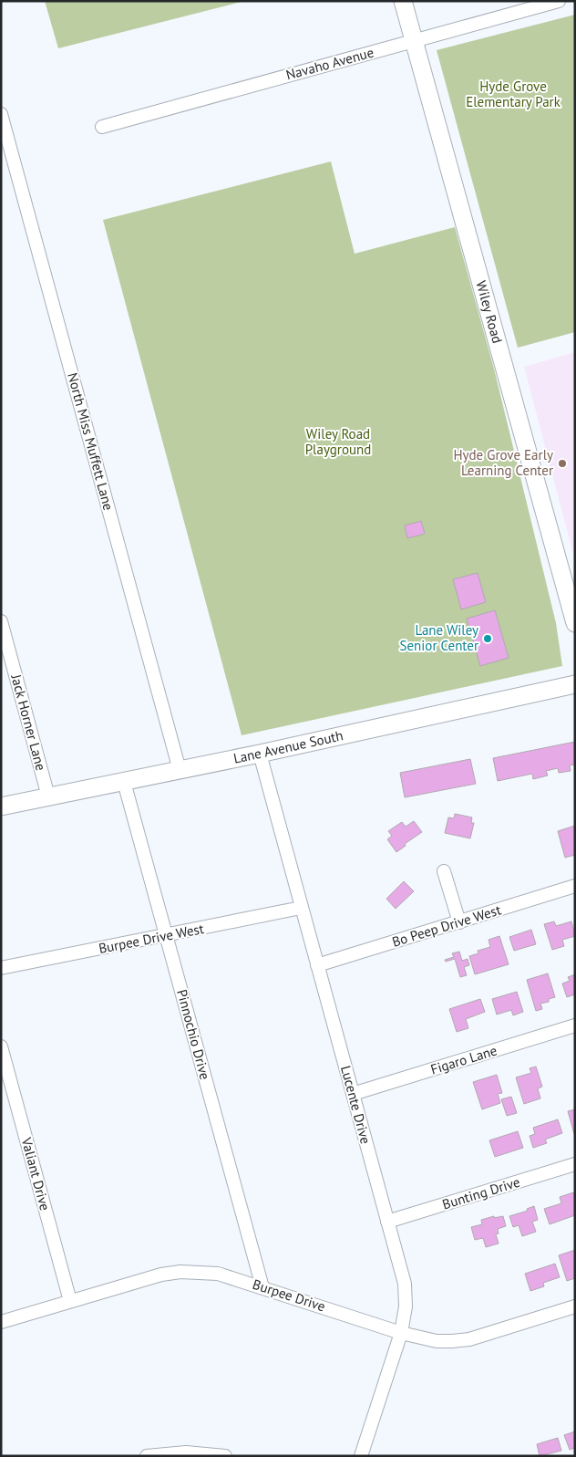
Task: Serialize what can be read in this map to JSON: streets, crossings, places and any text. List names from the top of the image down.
{
  "streets": {
    "street": [
      "Navaho Avenue",
      "Wiley Road",
      "North Miss Muffett Lane",
      "Jack Horner Lane",
      "Lane Avenue South",
      "Bo Peep Drive West",
      "Burpee Drive West",
      "Pinnochio Drive",
      "Figaro Lane",
      "Lucente Drive",
      "Valiant Drive",
      "Bunting Drive",
      "Burpee Drive"
    ]
  },
  "crossings": [
    ["Navaho Avenue", "Wiley Road"],
    ["North Miss Muffett Lane", "Lane Avenue South"],
    ["Jack Horner Lane", "Lane Avenue South"],
    ["Lane Avenue South", "Pinnochio Drive"],
    ["Lane Avenue South", "Lucente Drive"],
    ["Bo Peep Drive West", "Lucente Drive"],
    ["Burpee Drive West", "Pinnochio Drive"],
    ["Burpee Drive West", "Lucente Drive"],
    ["Pinnochio Drive", "Burpee Drive"],
    ["Figaro Lane", "Lucente Drive"],
    ["Lucente Drive", "Bunting Drive"],
    ["Lucente Drive", "Burpee Drive"],
    ["Valiant Drive", "Burpee Drive"]
  ],
  "parks": ["Hyde Grove Elementary Park", "Wiley Road Playground"],
  "places": ["Hyde Grove Early Learning Center", "Lane Wiley Senior Center"]
}
